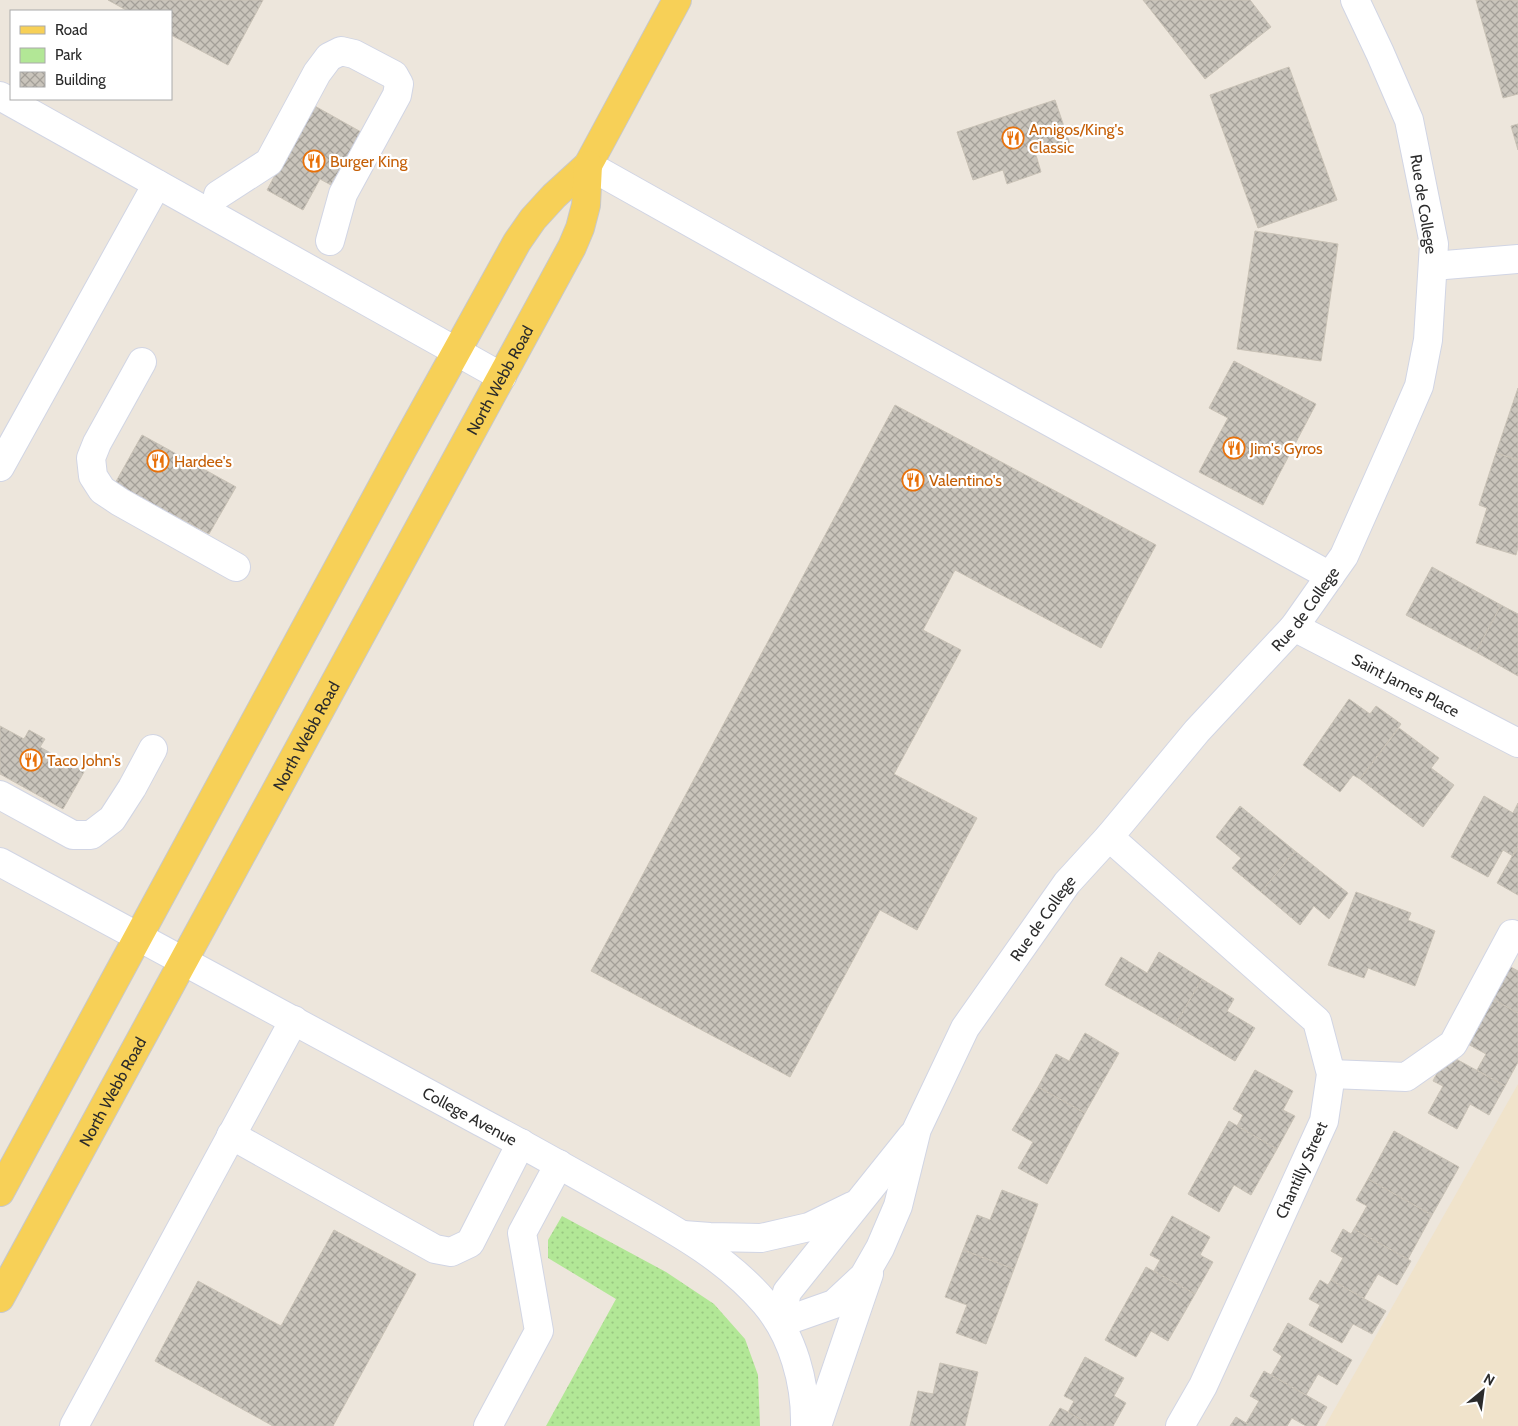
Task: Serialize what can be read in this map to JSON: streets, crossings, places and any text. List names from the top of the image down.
{
  "streets": {
    "main road": ["North Webb Road"],
    "street": [
      "Rue de College",
      "Saint James Place",
      "College Avenue",
      "Chantilly Street"
    ]
  },
  "crossings": [
    ["Rue de College", "Saint James Place"],
    ["Rue de College", "College Avenue"],
    ["Rue de College", "Chantilly Street"],
    ["North Webb Road", "College Avenue"]
  ],
  "places": {
    "restaurant": [
      "Amigos/King's Classic",
      "Burger King",
      "Jim's Gyros",
      "Hardee's",
      "Valentino's",
      "Taco John's"
    ]
  },
  "legend": ["Road", "Park", "Building"],
  "north": "top right"
}
